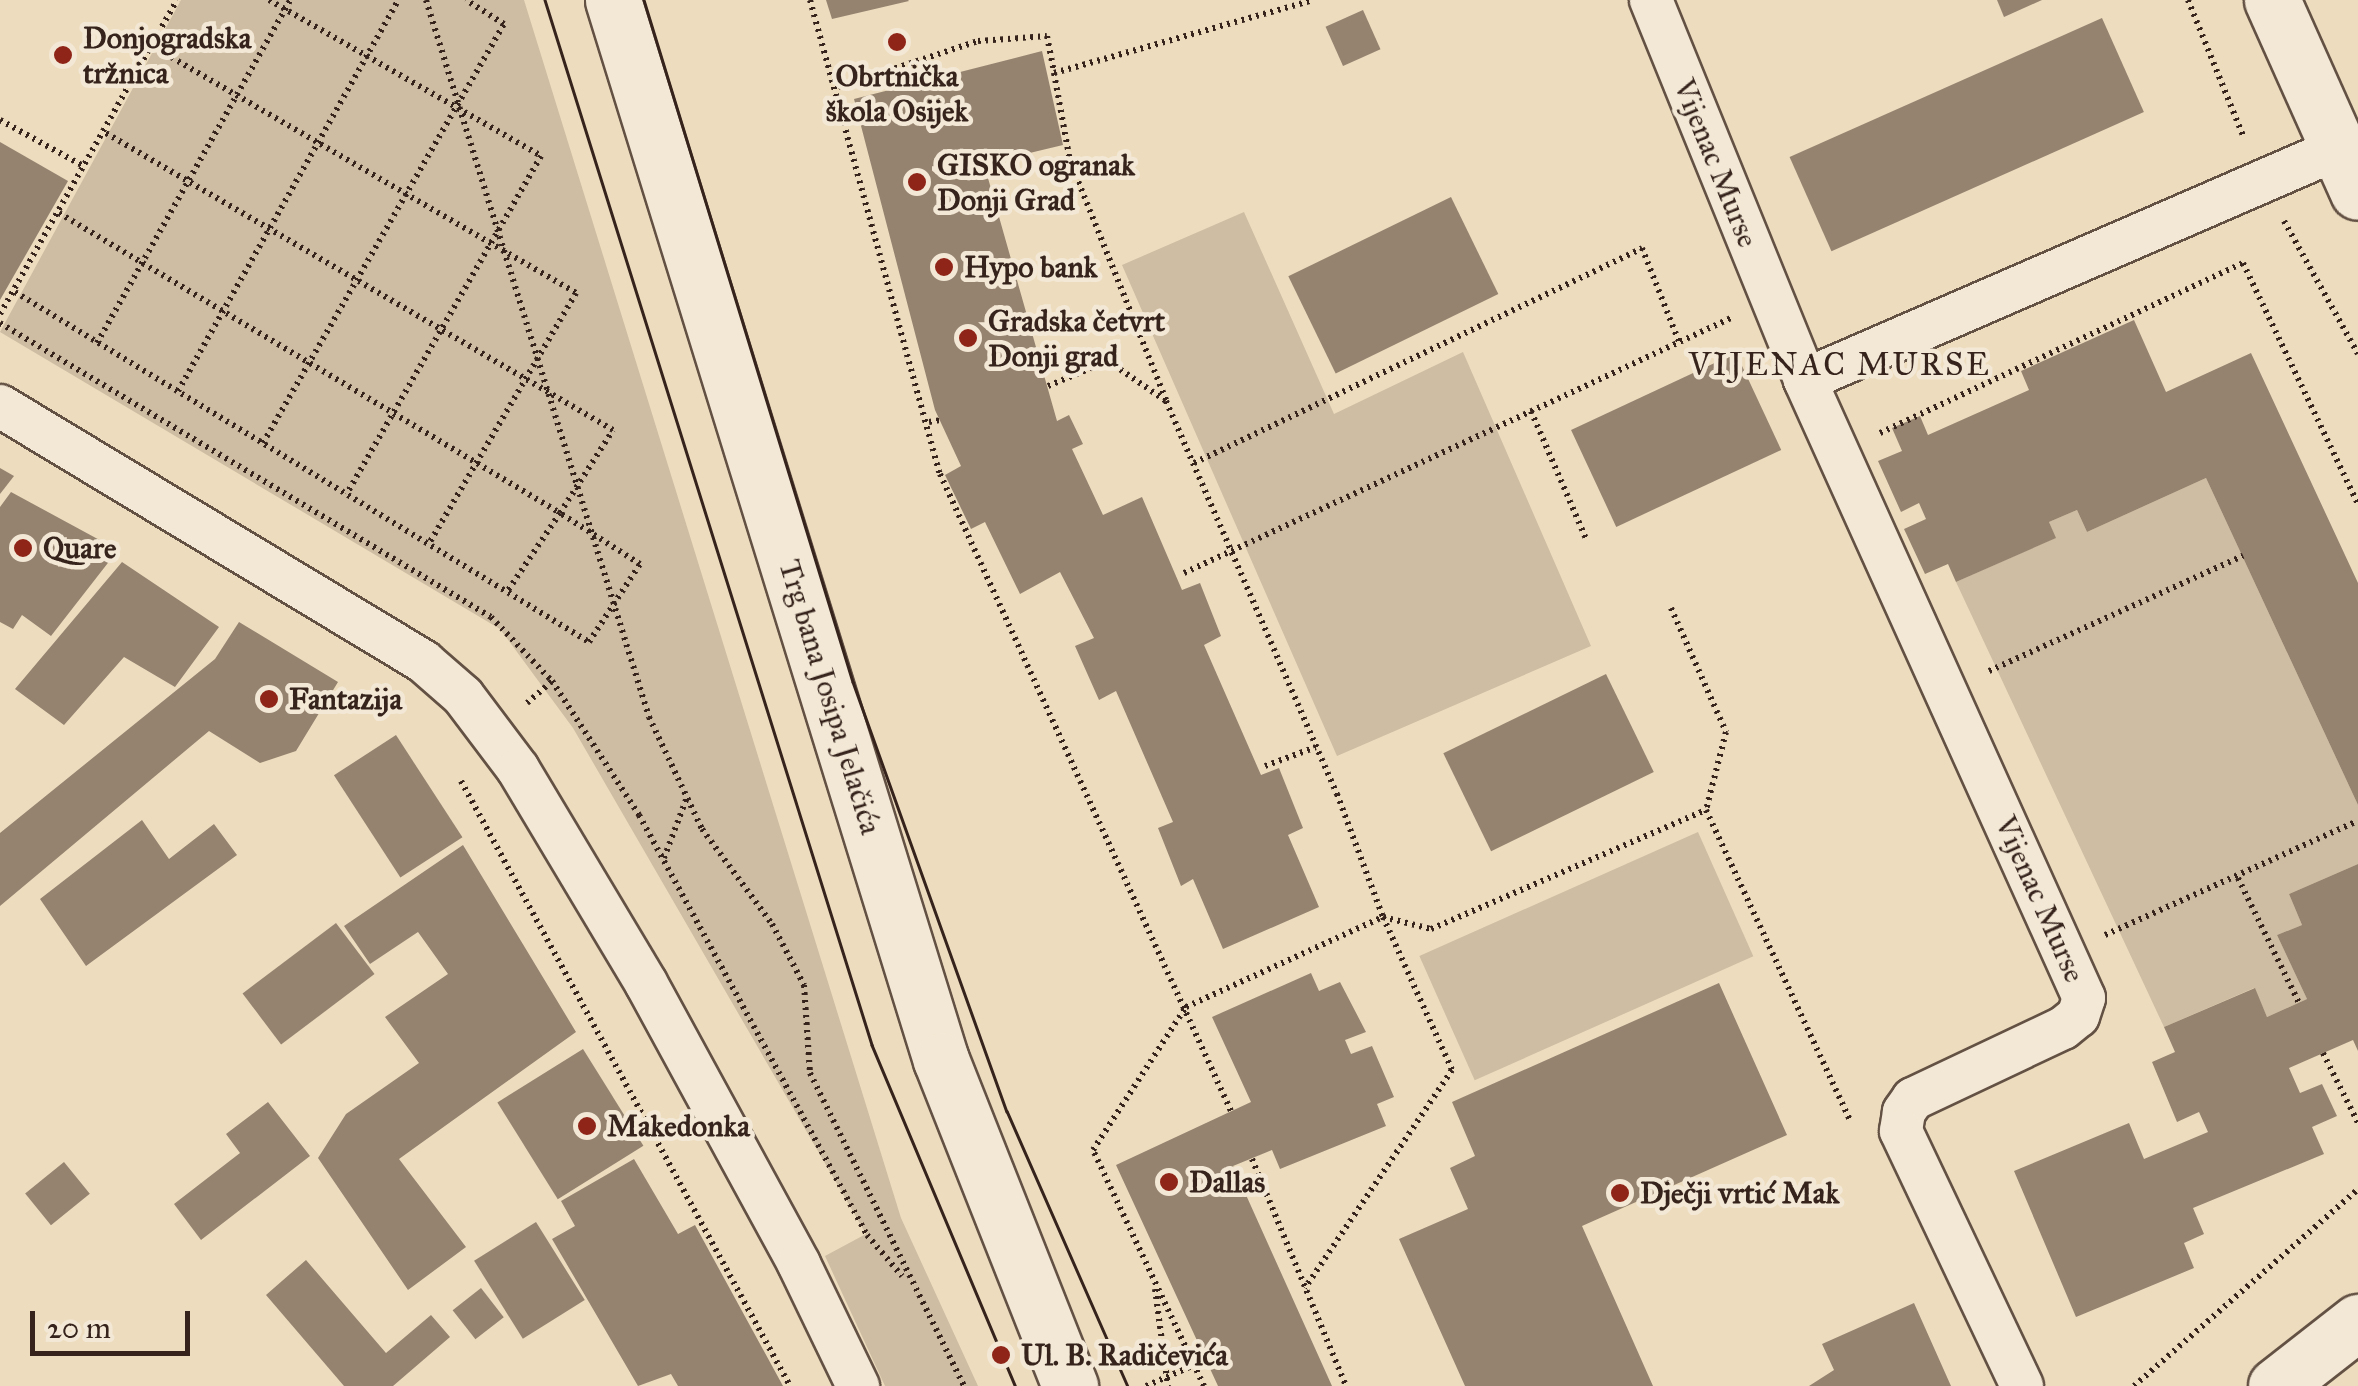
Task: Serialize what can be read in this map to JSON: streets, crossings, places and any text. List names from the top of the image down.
{
  "streets": {
    "main road": ["Trg bana Josipa Jelačića"],
    "street": ["Vijenac Murse"]
  },
  "districts": ["VIJENAC MURSE"],
  "places": [
    "Obrtnička škola Osijek",
    "Donjogradska tržnica",
    "GISKO ogranak Donji Grad",
    "Hypo bank",
    "Gradska četvrt Donji grad",
    "Quare",
    "Fantazija",
    "Makedonka",
    "Dallas",
    "Dječji vrtić Mak",
    "Ul. B. Radičevića"
  ],
  "scale_bar": "20 m"
}
